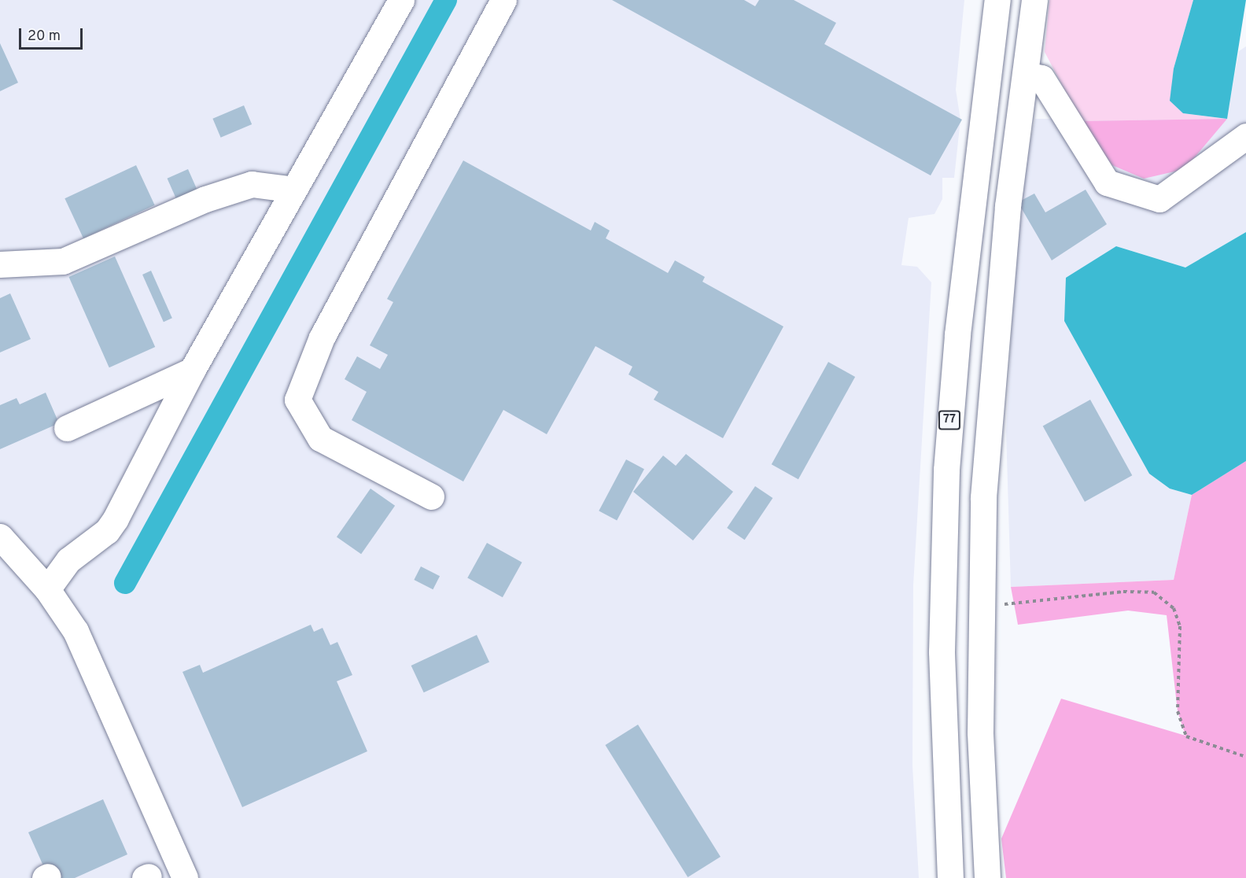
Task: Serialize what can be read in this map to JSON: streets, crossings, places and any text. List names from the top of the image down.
{
  "streets": {
    "main road": ["77"]
  },
  "scale_bar": "20 m"
}
